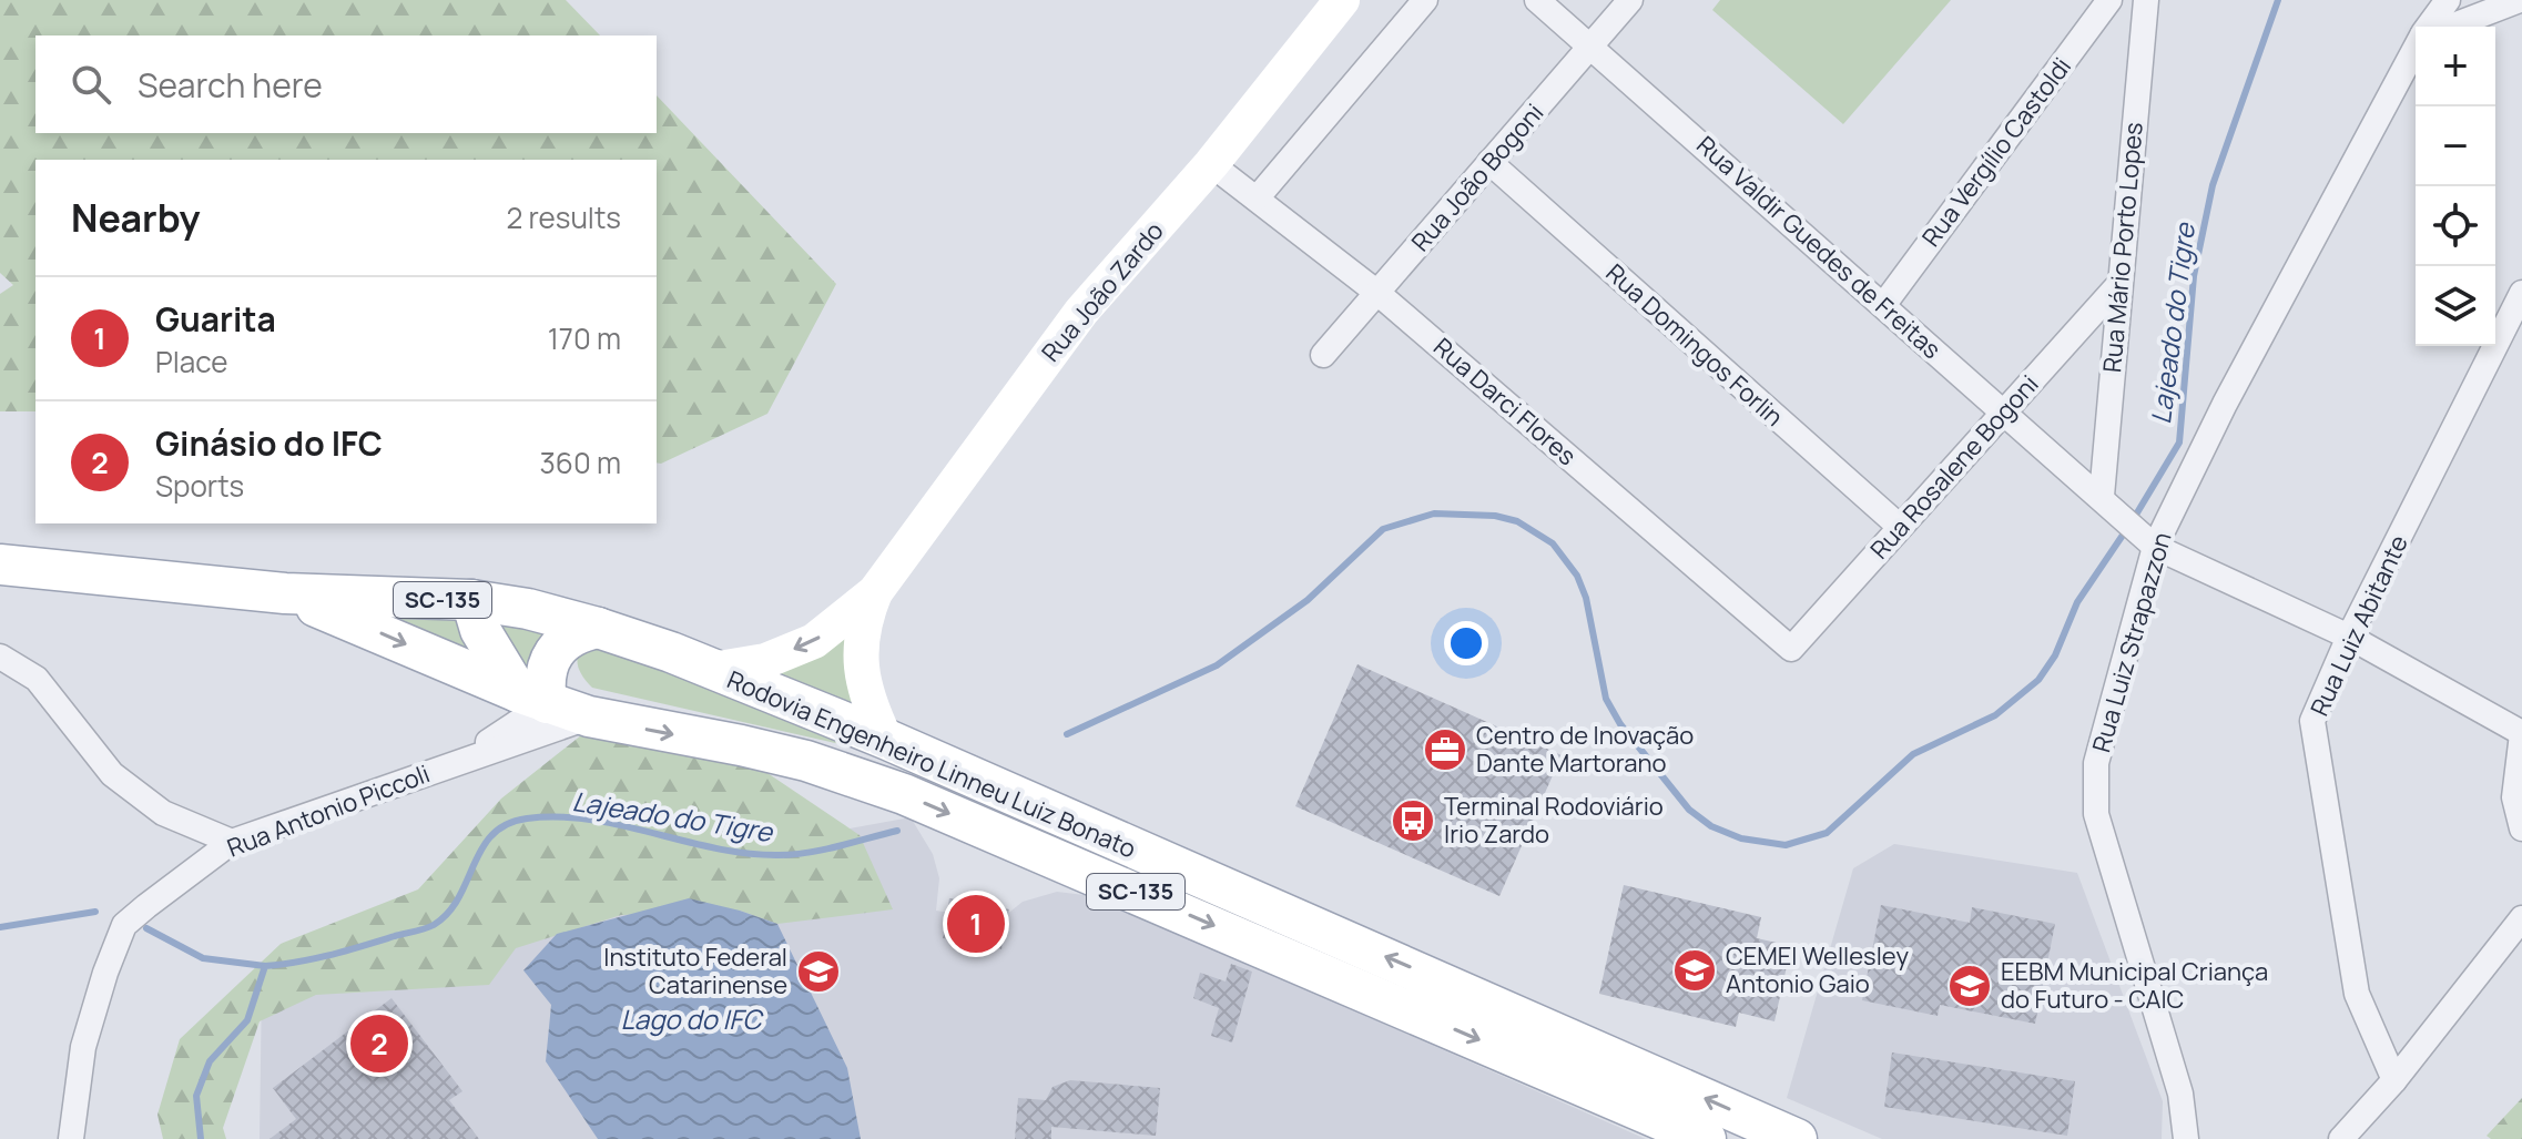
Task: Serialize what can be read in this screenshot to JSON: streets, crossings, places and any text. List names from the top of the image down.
{
  "streets": {
    "main road": ["Rua João Zardo", "SC-135", "Rodovia Engenheiro Linneu Luiz Bonato"],
    "street": [
      "Rua Vergílio Castoldi",
      "Rua João Bogoni",
      "Rua Valdir Guedes de Freitas",
      "Rua Mário Porto Lopes",
      "Rua Domingos Forlin",
      "Rua Darci Flores",
      "Rua Rosalene Bogoni",
      "Rua Luiz Abitante",
      "Rua Luiz Strapazzon",
      "Rua Antonio Piccoli"
    ]
  },
  "crossings": [
    ["Rua Vergílio Castoldi", "Rua Valdir Guedes de Freitas"],
    ["Rua João Bogoni", "Rua Valdir Guedes de Freitas"],
    ["Rua João Bogoni", "Rua Domingos Forlin"],
    ["Rua João Bogoni", "Rua Darci Flores"],
    ["Rua Valdir Guedes de Freitas", "Rua Mário Porto Lopes"],
    ["Rua Valdir Guedes de Freitas", "Rua Rosalene Bogoni"],
    ["Rua Valdir Guedes de Freitas", "Rua Luiz Abitante"],
    ["Rua Valdir Guedes de Freitas", "Rua Luiz Strapazzon"],
    ["Rua Mário Porto Lopes", "Rua Rosalene Bogoni"],
    ["Rua João Zardo", "Rua Darci Flores"],
    ["Rua João Zardo", "Rodovia Engenheiro Linneu Luiz Bonato"],
    ["Rua Domingos Forlin", "Rua Rosalene Bogoni"],
    ["Rua Darci Flores", "Rua Rosalene Bogoni"]
  ],
  "water": ["Lajeado do Tigre", "Lago do IFC"],
  "places": {
    "office": ["Centro de Inovação Dante Martorano"],
    "bus stop": ["Terminal Rodoviário Irio Zardo"],
    "school or university": ["CEMEI Wellesley Antonio Gaio", "Instituto Federal Catarinense", "EEBM Municipal Criança do Futuro - CAIC"]
  },
  "page": {
    "map_buttons": ["+", "−"],
    "search": "Search here",
    "heading": ["Nearby", "2 results"],
    "list": [
      {
        "mark": "1",
        "name": "Guarita",
        "note": "Place",
        "value": "170 m"
      },
      {
        "mark": "2",
        "name": "Ginásio do IFC",
        "note": "Sports",
        "value": "360 m"
      }
    ],
    "pins": ["1", "2"]
  }
}
